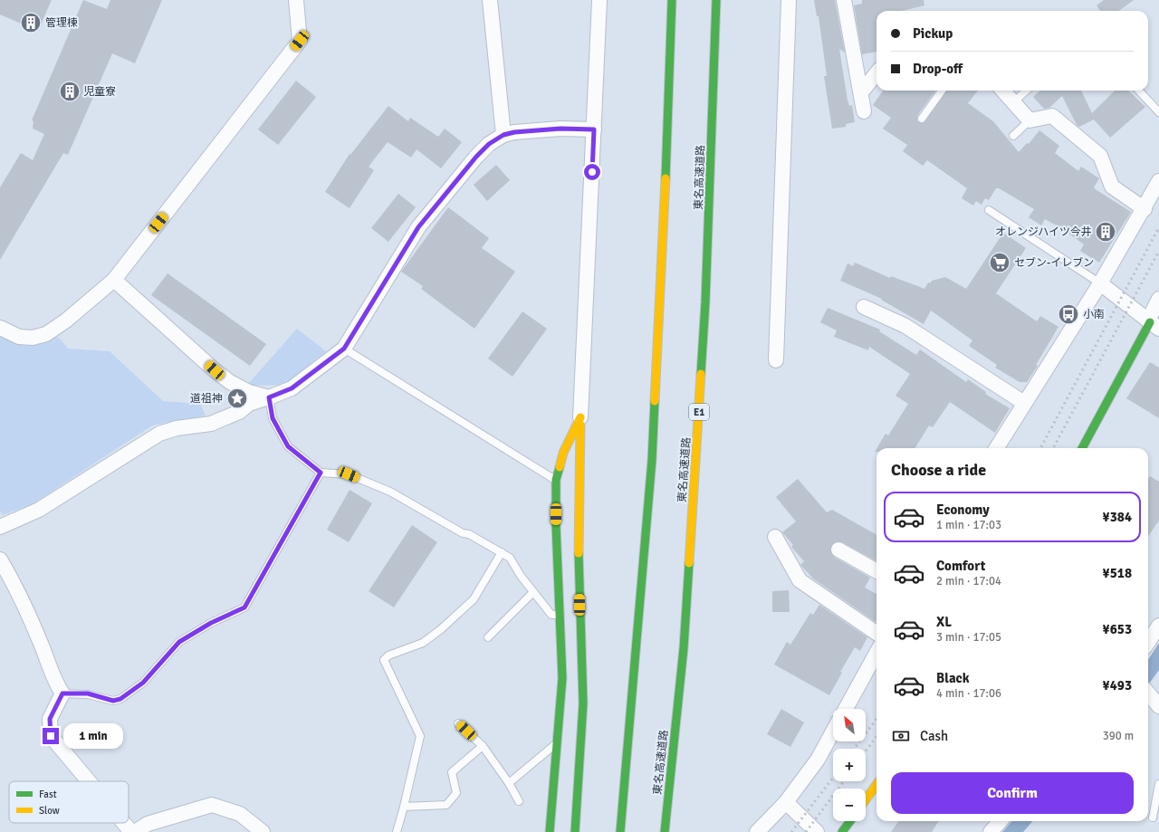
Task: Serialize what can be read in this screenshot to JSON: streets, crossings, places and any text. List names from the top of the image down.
{
  "streets": {
    "main road": ["東名高速道路", "E1"]
  },
  "places": {
    "building": ["管理棟", "児童寮", "オレンジハイツ今井"],
    "supermarket": ["セブン-イレブン"],
    "bus stop": ["小南"],
    "place": ["道祖神"]
  },
  "legend": ["Fast", "Slow"],
  "north": "top left",
  "page": {
    "banner": ["Pickup", "Drop-off"],
    "heading": "Choose a ride",
    "list": [
      {
        "name": "Economy",
        "note": "1 min · 17:03",
        "value": "¥384"
      },
      {
        "name": "Comfort",
        "note": "2 min · 17:04",
        "value": "¥518"
      },
      {
        "name": "XL",
        "note": "3 min · 17:05",
        "value": "¥653"
      },
      {
        "name": "Black",
        "note": "4 min · 17:06",
        "value": "¥493"
      }
    ],
    "map_buttons": ["+", "−"],
    "pay": ["Cash", "390 m"],
    "bubble": "1 min",
    "buttons": "Confirm"
  }
}
